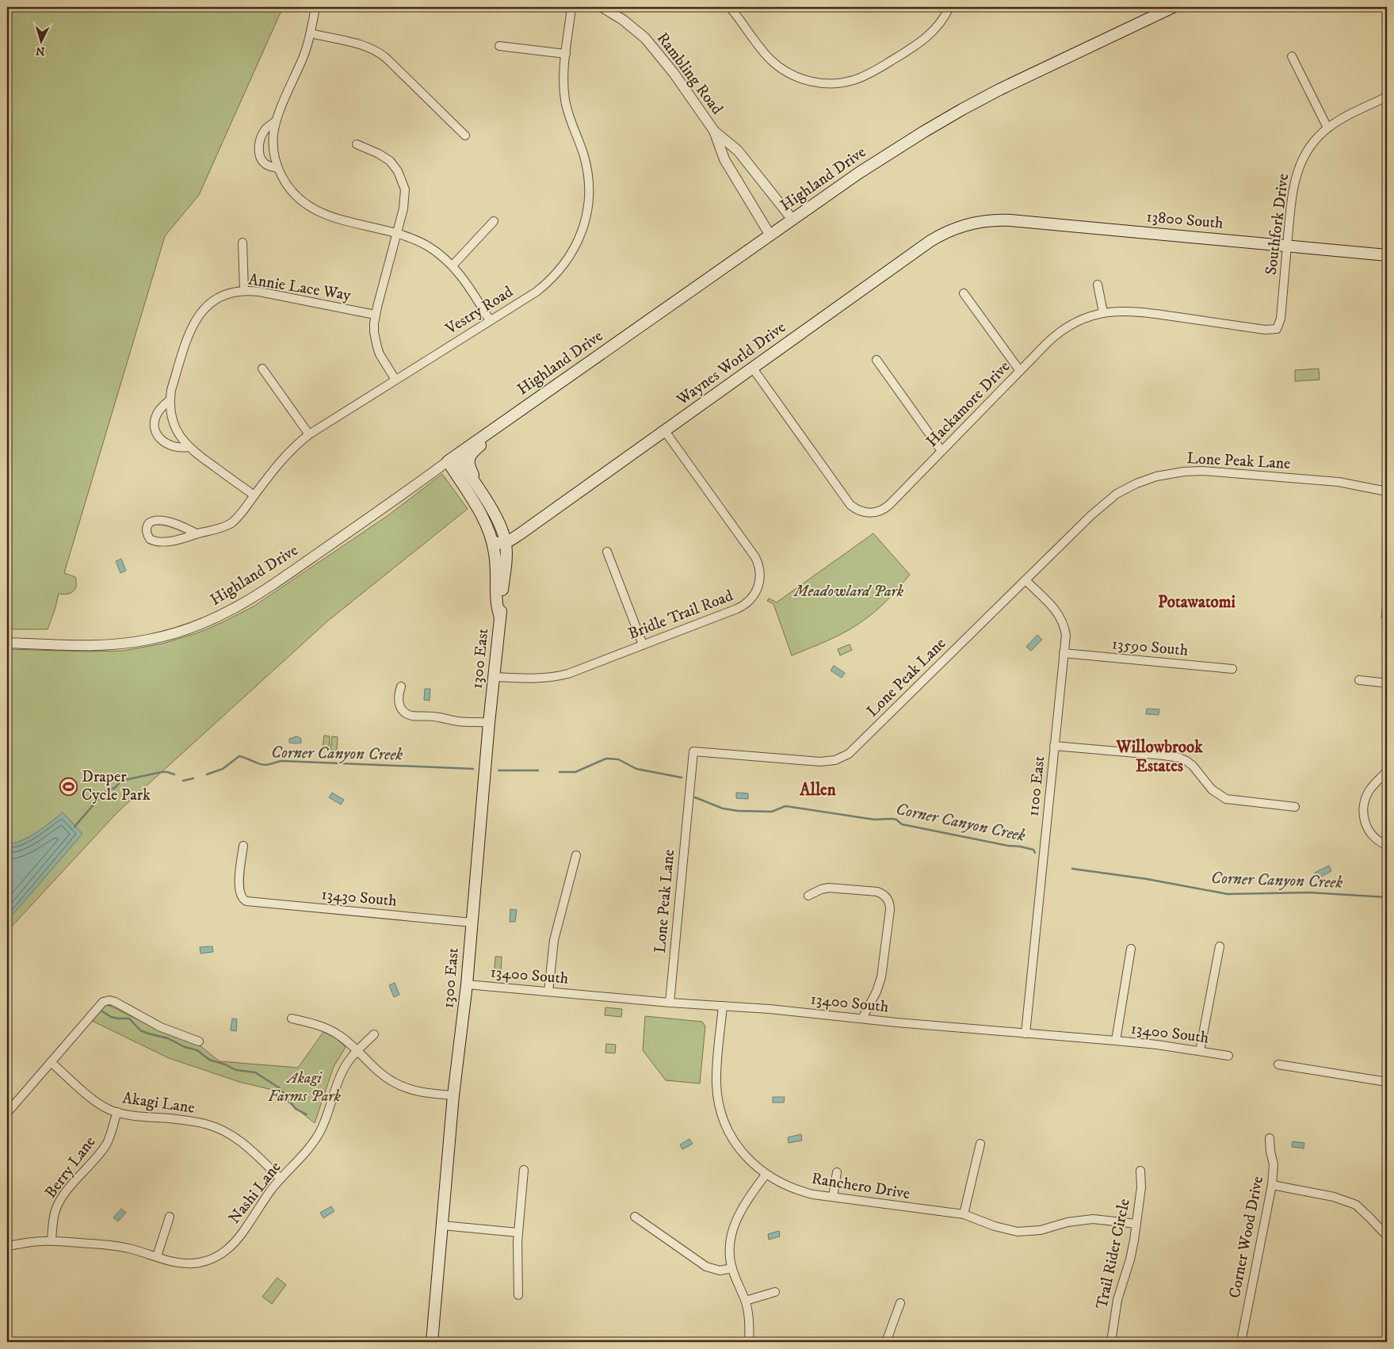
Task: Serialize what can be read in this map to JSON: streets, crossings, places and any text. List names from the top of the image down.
{
  "streets": {
    "main road": [
      "Highland Drive",
      "13800 South",
      "Waynes World Drive",
      "1300 East"
    ],
    "street": [
      "Rambling Road",
      "Southfork Drive",
      "Annie Lace Way",
      "Vestry Road",
      "Hackamore Drive",
      "Lone Peak Lane",
      "Bridle Trail Road",
      "13590 South",
      "1100 East",
      "13430 South",
      "13400 South",
      "Akagi Lane",
      "Berry Lane",
      "Ranchero Drive",
      "Nashi Lane",
      "Corner Wood Drive",
      "Trail Rider Circle"
    ]
  },
  "crossings": [
    ["Rambling Road", "Highland Drive"],
    ["Highland Drive", "1300 East"],
    ["13800 South", "Southfork Drive"],
    ["13800 South", "Waynes World Drive"],
    ["Southfork Drive", "Hackamore Drive"],
    ["Annie Lace Way", "Vestry Road"],
    ["Waynes World Drive", "Hackamore Drive"],
    ["Waynes World Drive", "Bridle Trail Road"],
    ["Waynes World Drive", "1300 East"],
    ["Lone Peak Lane", "1100 East"],
    ["Lone Peak Lane", "13400 South"],
    ["Bridle Trail Road", "1300 East"],
    ["13590 South", "1100 East"],
    ["1300 East", "13430 South"],
    ["1300 East", "13400 South"],
    ["1100 East", "13400 South"],
    ["13400 South", "Ranchero Drive"],
    ["Akagi Lane", "Berry Lane"],
    ["Akagi Lane", "Nashi Lane"],
    ["Berry Lane", "Nashi Lane"],
    ["Ranchero Drive", "Trail Rider Circle"]
  ],
  "districts": ["Potawatomi", "Willowbrook Estates", "Allen"],
  "water": ["Corner Canyon Creek"],
  "parks": ["Meadowlard Park", "Akagi Farms Park"],
  "places": {
    "sports": ["Draper Cycle Park"]
  },
  "north": "bottom"
}
